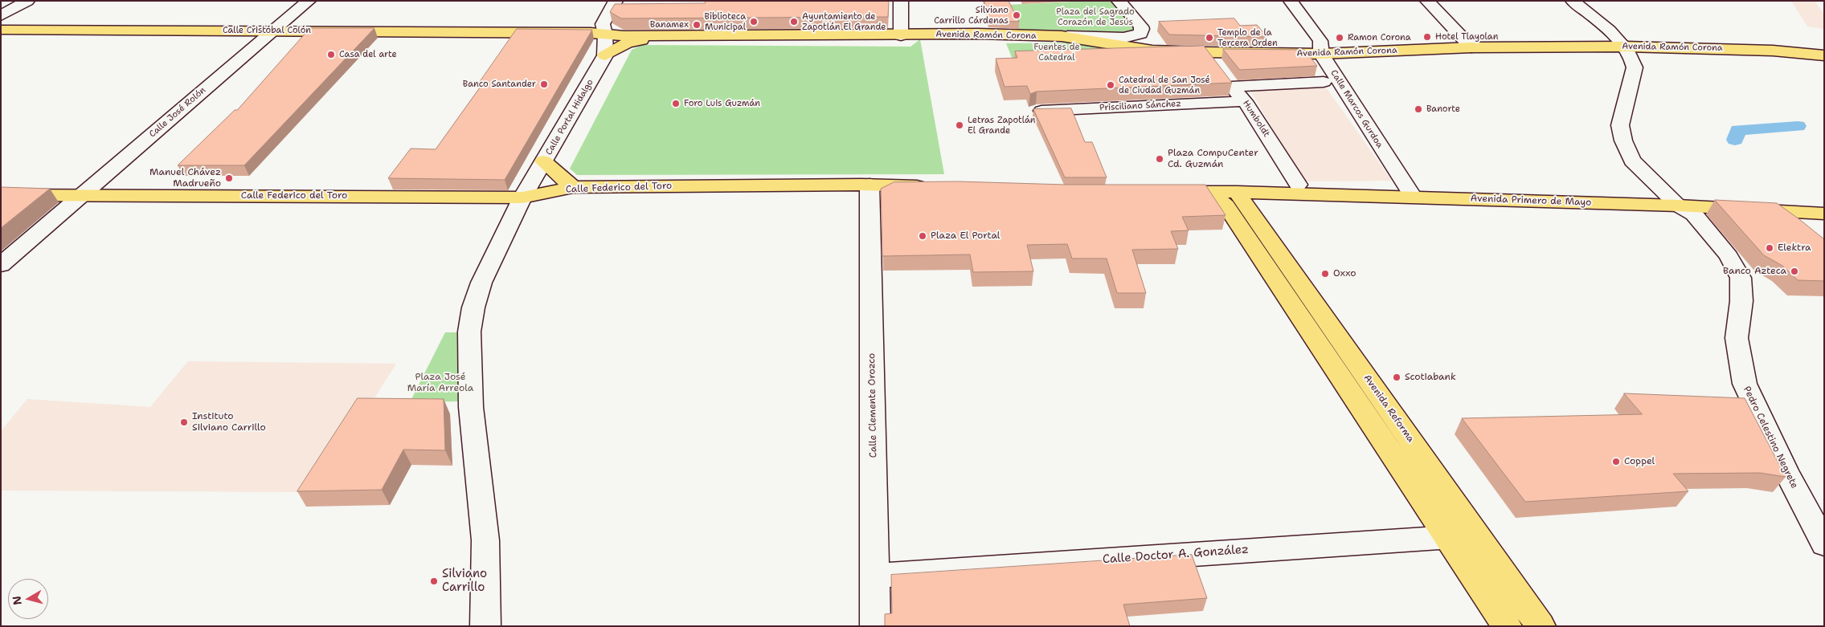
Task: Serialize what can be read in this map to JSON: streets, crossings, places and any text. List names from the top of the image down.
{
  "streets": {
    "main road": [
      "Calle Cristóbal Colón",
      "Avenida Ramón Corona",
      "Calle Federico del Toro",
      "Avenida Primero de Mayo",
      "Avenida Reforma"
    ],
    "street": [
      "Prisciliano Sánchez",
      "Calle Marcos Gurdoa",
      "Calle José Rolón",
      "Calle Portal Hidalgo",
      "Humboldt",
      "Calle Clemente Orozco",
      "Pedro Celestino Negrete",
      "Calle Doctor A. González"
    ]
  },
  "crossings": [
    ["Calle Cristóbal Colón", "Avenida Ramón Corona"],
    ["Calle Cristóbal Colón", "Calle José Rolón"],
    ["Avenida Ramón Corona", "Calle Marcos Gurdoa"],
    ["Avenida Ramón Corona", "Pedro Celestino Negrete"],
    ["Prisciliano Sánchez", "Humboldt"],
    ["Calle Marcos Gurdoa", "Avenida Primero de Mayo"],
    ["Calle José Rolón", "Calle Federico del Toro"],
    ["Calle Portal Hidalgo", "Calle Federico del Toro"],
    ["Calle Federico del Toro", "Calle Clemente Orozco"],
    ["Avenida Primero de Mayo", "Avenida Reforma"],
    ["Avenida Primero de Mayo", "Pedro Celestino Negrete"],
    ["Calle Clemente Orozco", "Calle Doctor A. González"],
    ["Avenida Reforma", "Calle Doctor A. González"]
  ],
  "parks": ["Plaza del Sagrado Corazón de Jesús", "Fuentes de Catedral", "Plaza José María Arreola"],
  "places": [
    "Silviano Carrillo Cárdenas",
    "Biblioteca Municipal",
    "Ayuntamiento de Zapotlán El Grande",
    "Banamex",
    "Hotel Tlayolan",
    "Templo de la Tercera Orden",
    "Ramon Corona",
    "Casa del arte",
    "Banco Santander",
    "Catedral de San José de Ciudad Guzmán",
    "Foro Luis Guzmán",
    "Banorte",
    "Letras Zapotlán El Grande",
    "Plaza CompuCenter Cd. Guzmán",
    "Manuel Chávez Madrueño",
    "Plaza El Portal",
    "Elektra",
    "Banco Azteca",
    "Oxxo",
    "Scotiabank",
    "Instituto Silviano Carrillo",
    "Coppel",
    "Silviano Carrillo"
  ],
  "north": "left"
}
